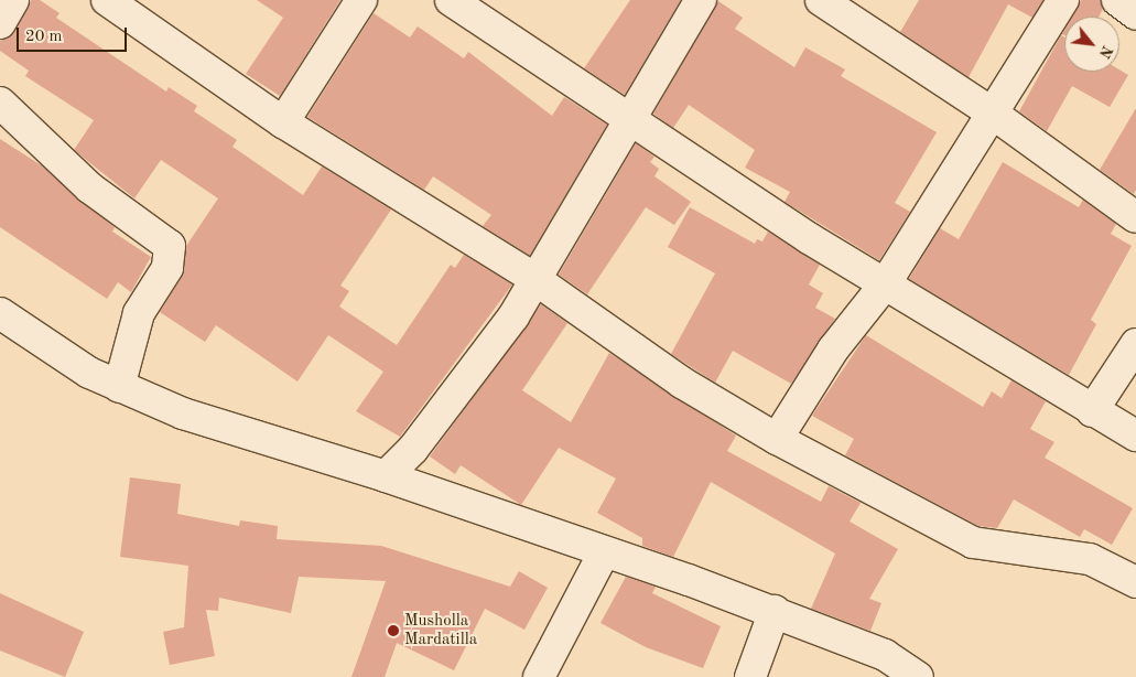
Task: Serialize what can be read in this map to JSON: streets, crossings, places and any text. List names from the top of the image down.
{
  "places": ["Musholla Mardatilla"],
  "scale_bar": "20 m",
  "north": "bottom right"
}
